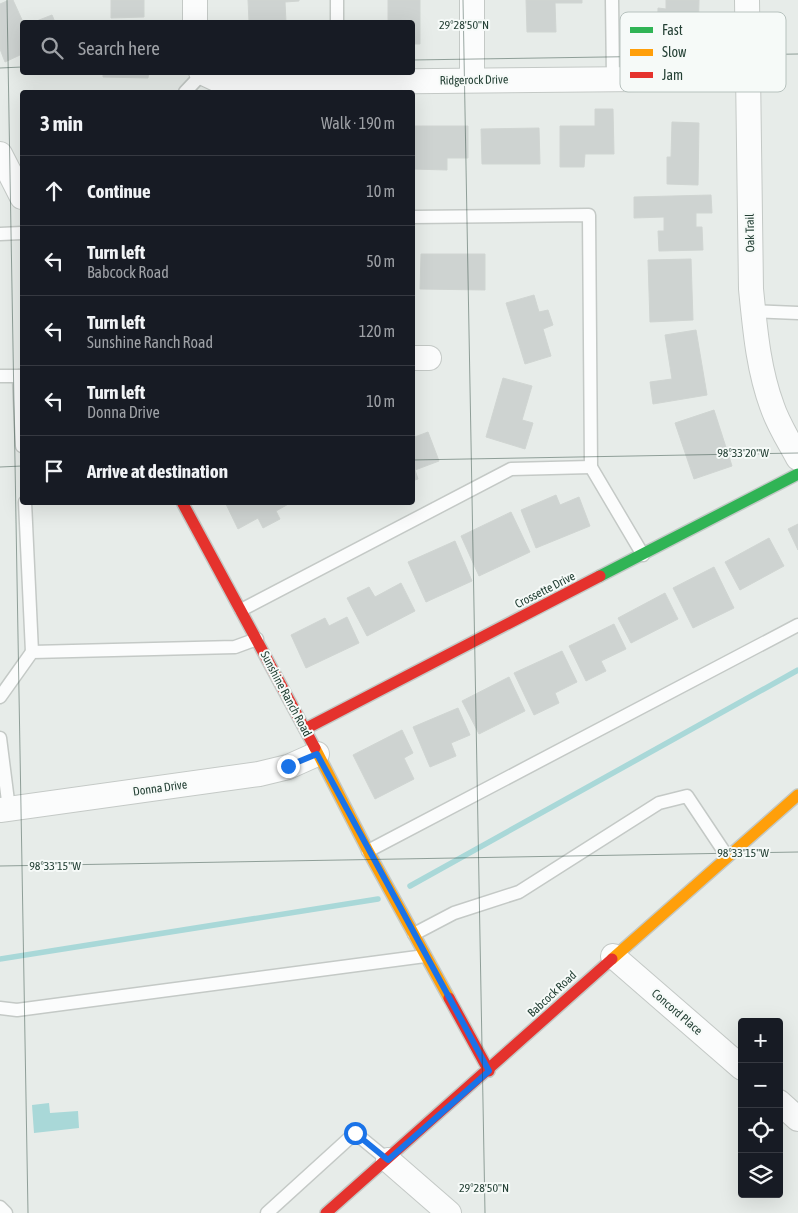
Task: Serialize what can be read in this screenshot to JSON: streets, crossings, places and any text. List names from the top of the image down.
{
  "streets": {
    "street": [
      "Ridgerock Drive",
      "Oak Trail",
      "Crossette Drive",
      "Sunshine Ranch Road",
      "Donna Drive",
      "Babcock Road",
      "Concord Place"
    ]
  },
  "crossings": [
    ["Crossette Drive", "Sunshine Ranch Road"],
    ["Sunshine Ranch Road", "Donna Drive"],
    ["Sunshine Ranch Road", "Babcock Road"],
    ["Babcock Road", "Concord Place"]
  ],
  "legend": ["Fast", "Slow", "Jam"],
  "page": {
    "search": "Search here",
    "heading": ["3 min", "Walk · 190 m"],
    "list": [
      ["Continue", "10 m"],
      ["Turn left", "Babcock Road", "50 m"],
      ["Turn left", "Sunshine Ranch Road", "120 m"],
      ["Turn left", "Donna Drive", "10 m"],
      "Arrive at destination"
    ],
    "map_buttons": ["+", "−"]
  },
  "coordinates": ["29°28'50\"N", "98°33'20\"W", "98°33'15\"W"]
}
